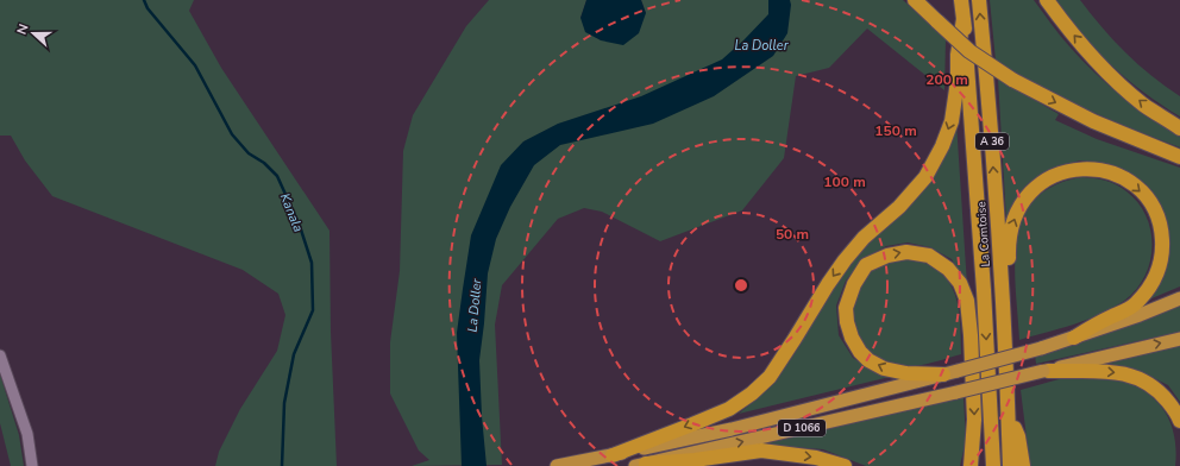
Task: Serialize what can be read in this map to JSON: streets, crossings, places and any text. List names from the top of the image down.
{
  "streets": {
    "highway": ["A 36", "La Comtoise", "D 1066"]
  },
  "water": ["La Doller", "Kanala"],
  "north": "left",
  "rings": [
    "200 m",
    "150 m",
    "100 m",
    "50 m"
  ]
}
